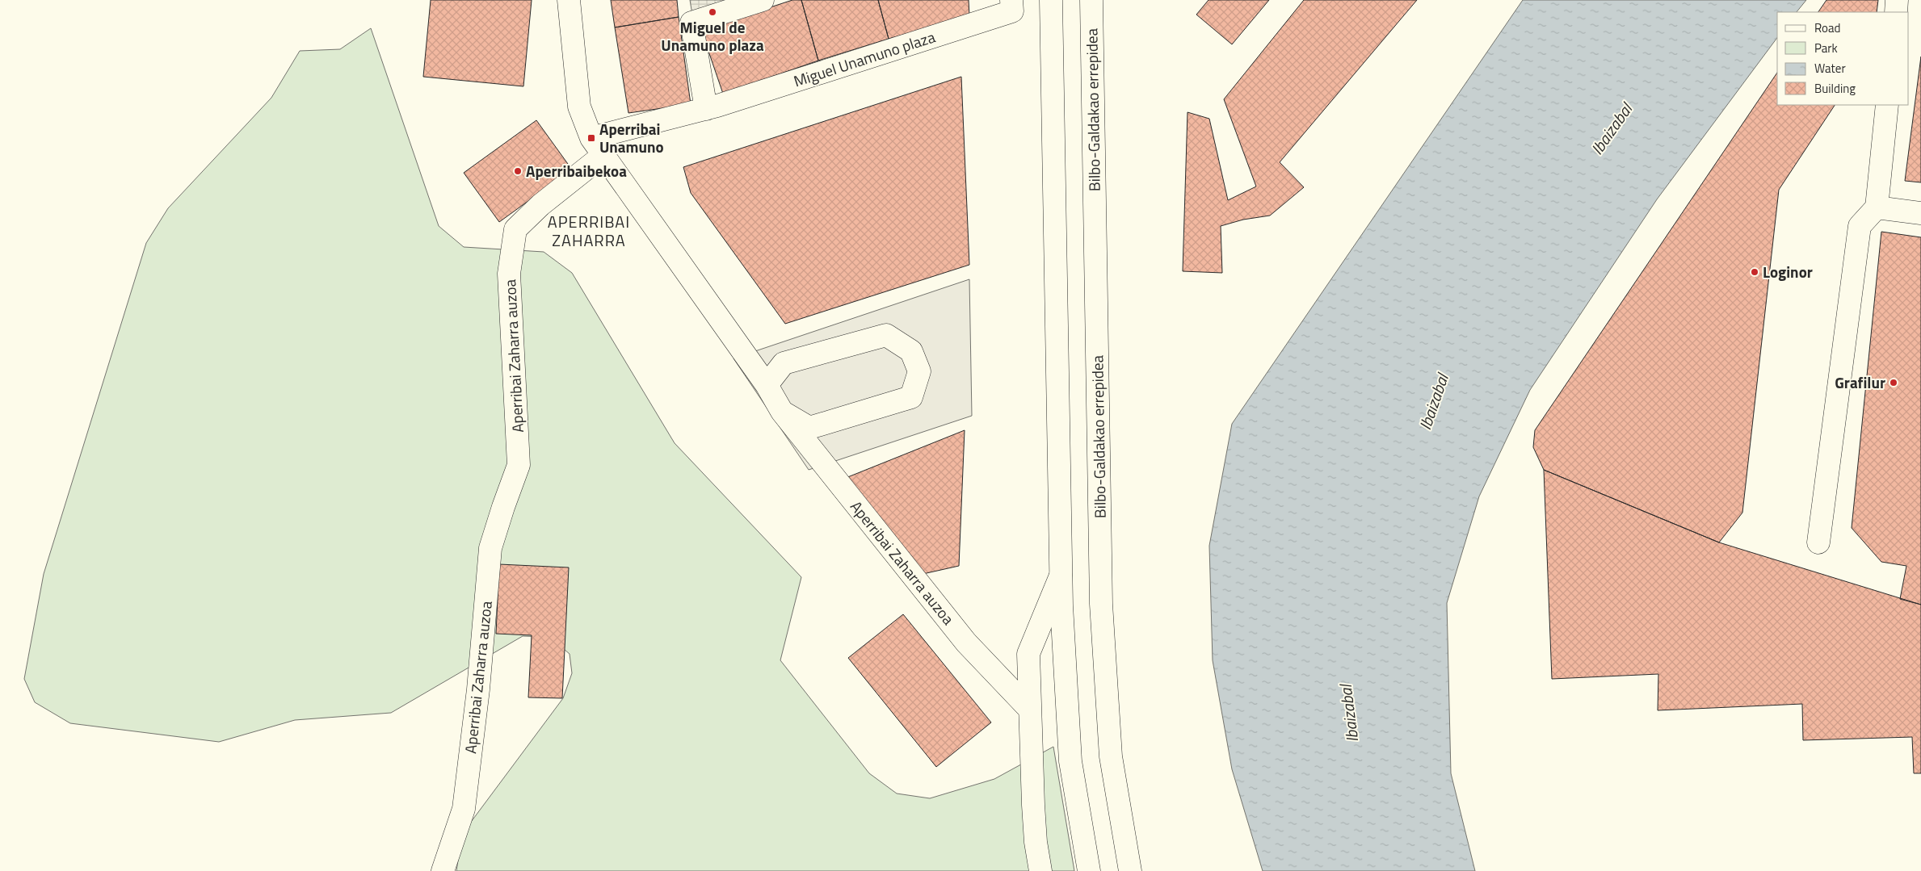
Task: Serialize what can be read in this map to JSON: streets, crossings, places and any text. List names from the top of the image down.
{
  "streets": {
    "main road": ["Miguel Unamuno plaza", "Bilbo-Galdakao errepidea", "Aperribai Zaharra auzoa"]
  },
  "crossings": [
    ["Miguel Unamuno plaza", "Aperribai Zaharra auzoa"]
  ],
  "districts": ["APERRIBAI ZAHARRA"],
  "water": ["Ibaizabal"],
  "places": {
    "other": [
      "Miguel de Unamuno plaza",
      "Aperribaibekoa",
      "Loginor",
      "Grafilur"
    ],
    "transit": ["Aperribai Unamuno"]
  },
  "legend": [
    "Road",
    "Park",
    "Water",
    "Building"
  ]
}
